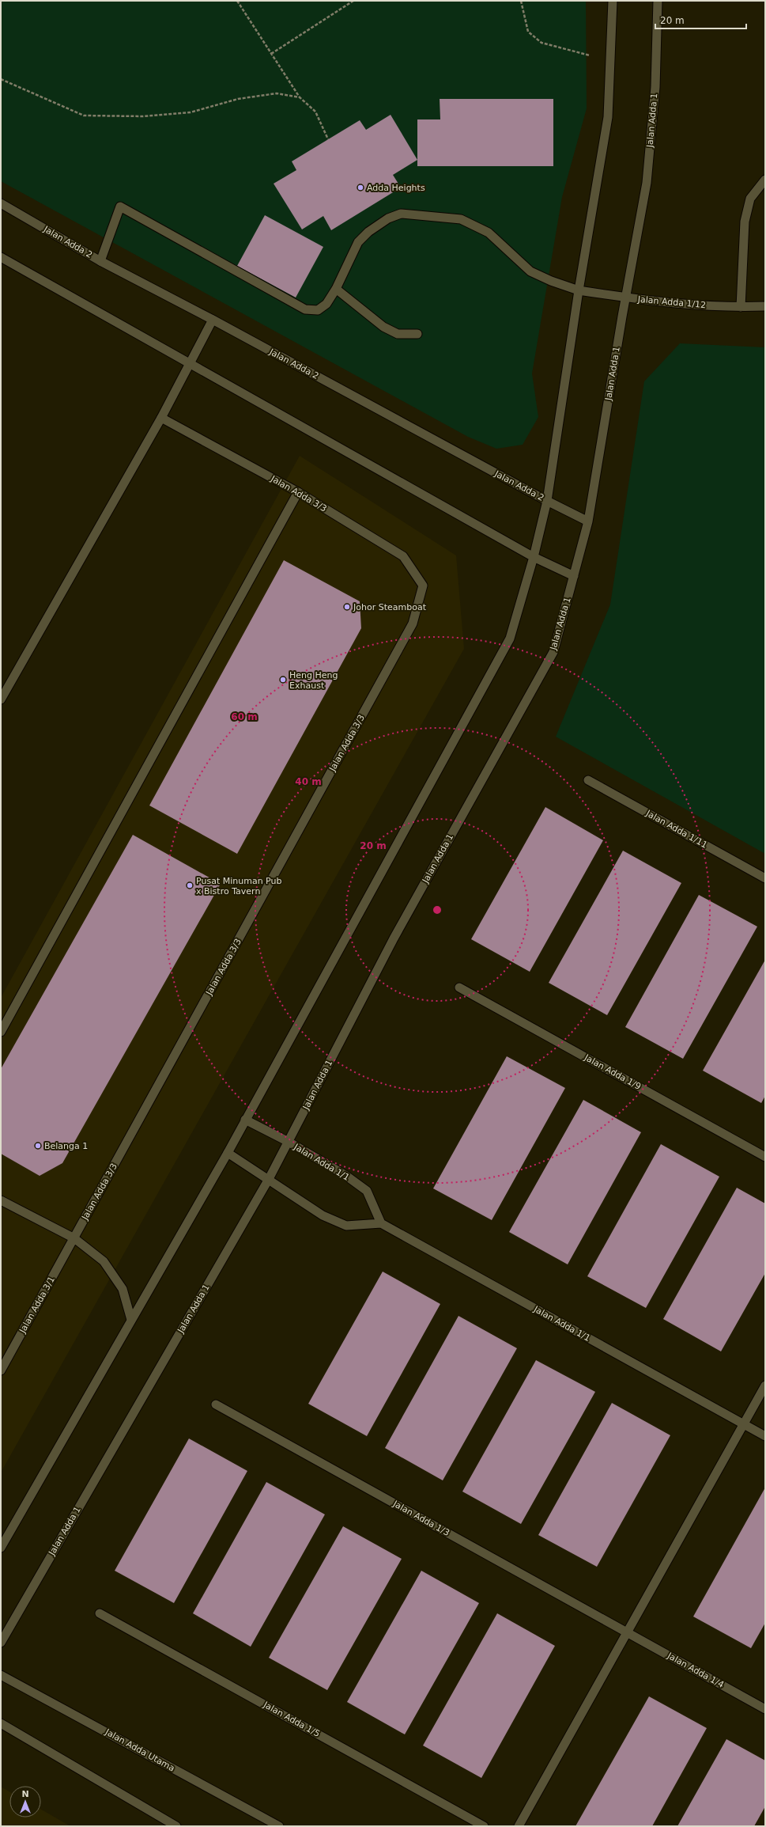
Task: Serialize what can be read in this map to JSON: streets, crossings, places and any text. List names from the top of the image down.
{
  "streets": {
    "street": [
      "Jalan Adda 1",
      "Jalan Adda 2",
      "Jalan Adda 1/12",
      "Jalan Adda 3/3",
      "Jalan Adda 1/11",
      "Jalan Adda 1/9",
      "Jalan Adda 1/1",
      "Jalan Adda 3/1",
      "Jalan Adda 1/3",
      "Jalan Adda 1/4",
      "Jalan Adda 1/5",
      "Jalan Adda Utama"
    ]
  },
  "crossings": [
    ["Jalan Adda 1", "Jalan Adda 2"],
    ["Jalan Adda 1", "Jalan Adda 1/12"],
    ["Jalan Adda 1", "Jalan Adda 1/1"],
    ["Jalan Adda 2", "Jalan Adda 1/12"],
    ["Jalan Adda 3/3", "Jalan Adda 3/1"],
    ["Jalan Adda 1/3", "Jalan Adda 1/4"]
  ],
  "places": [
    "Adda Heights",
    "Johor Steamboat",
    "Heng Heng Exhaust",
    "Pusat Minuman Pub x Bistro Tavern",
    "Belanga 1"
  ],
  "scale_bar": "20 m",
  "north": "top",
  "rings": ["60 m", "40 m", "20 m"]
}
